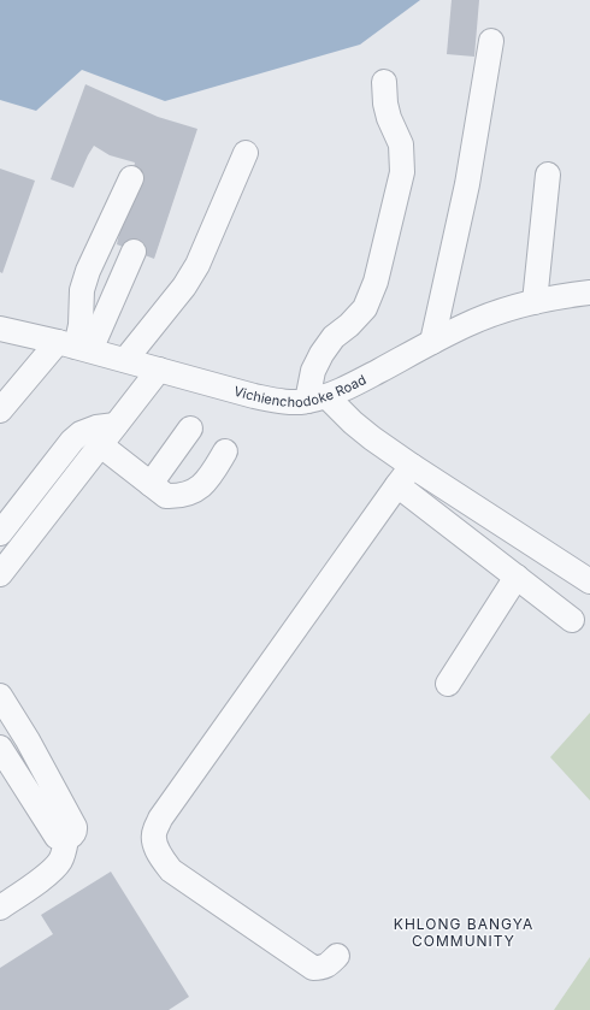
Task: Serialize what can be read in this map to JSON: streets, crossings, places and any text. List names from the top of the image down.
{
  "streets": {
    "street": ["Vichienchodoke Road"]
  },
  "districts": ["KHLONG BANGYA COMMUNITY"]
}
